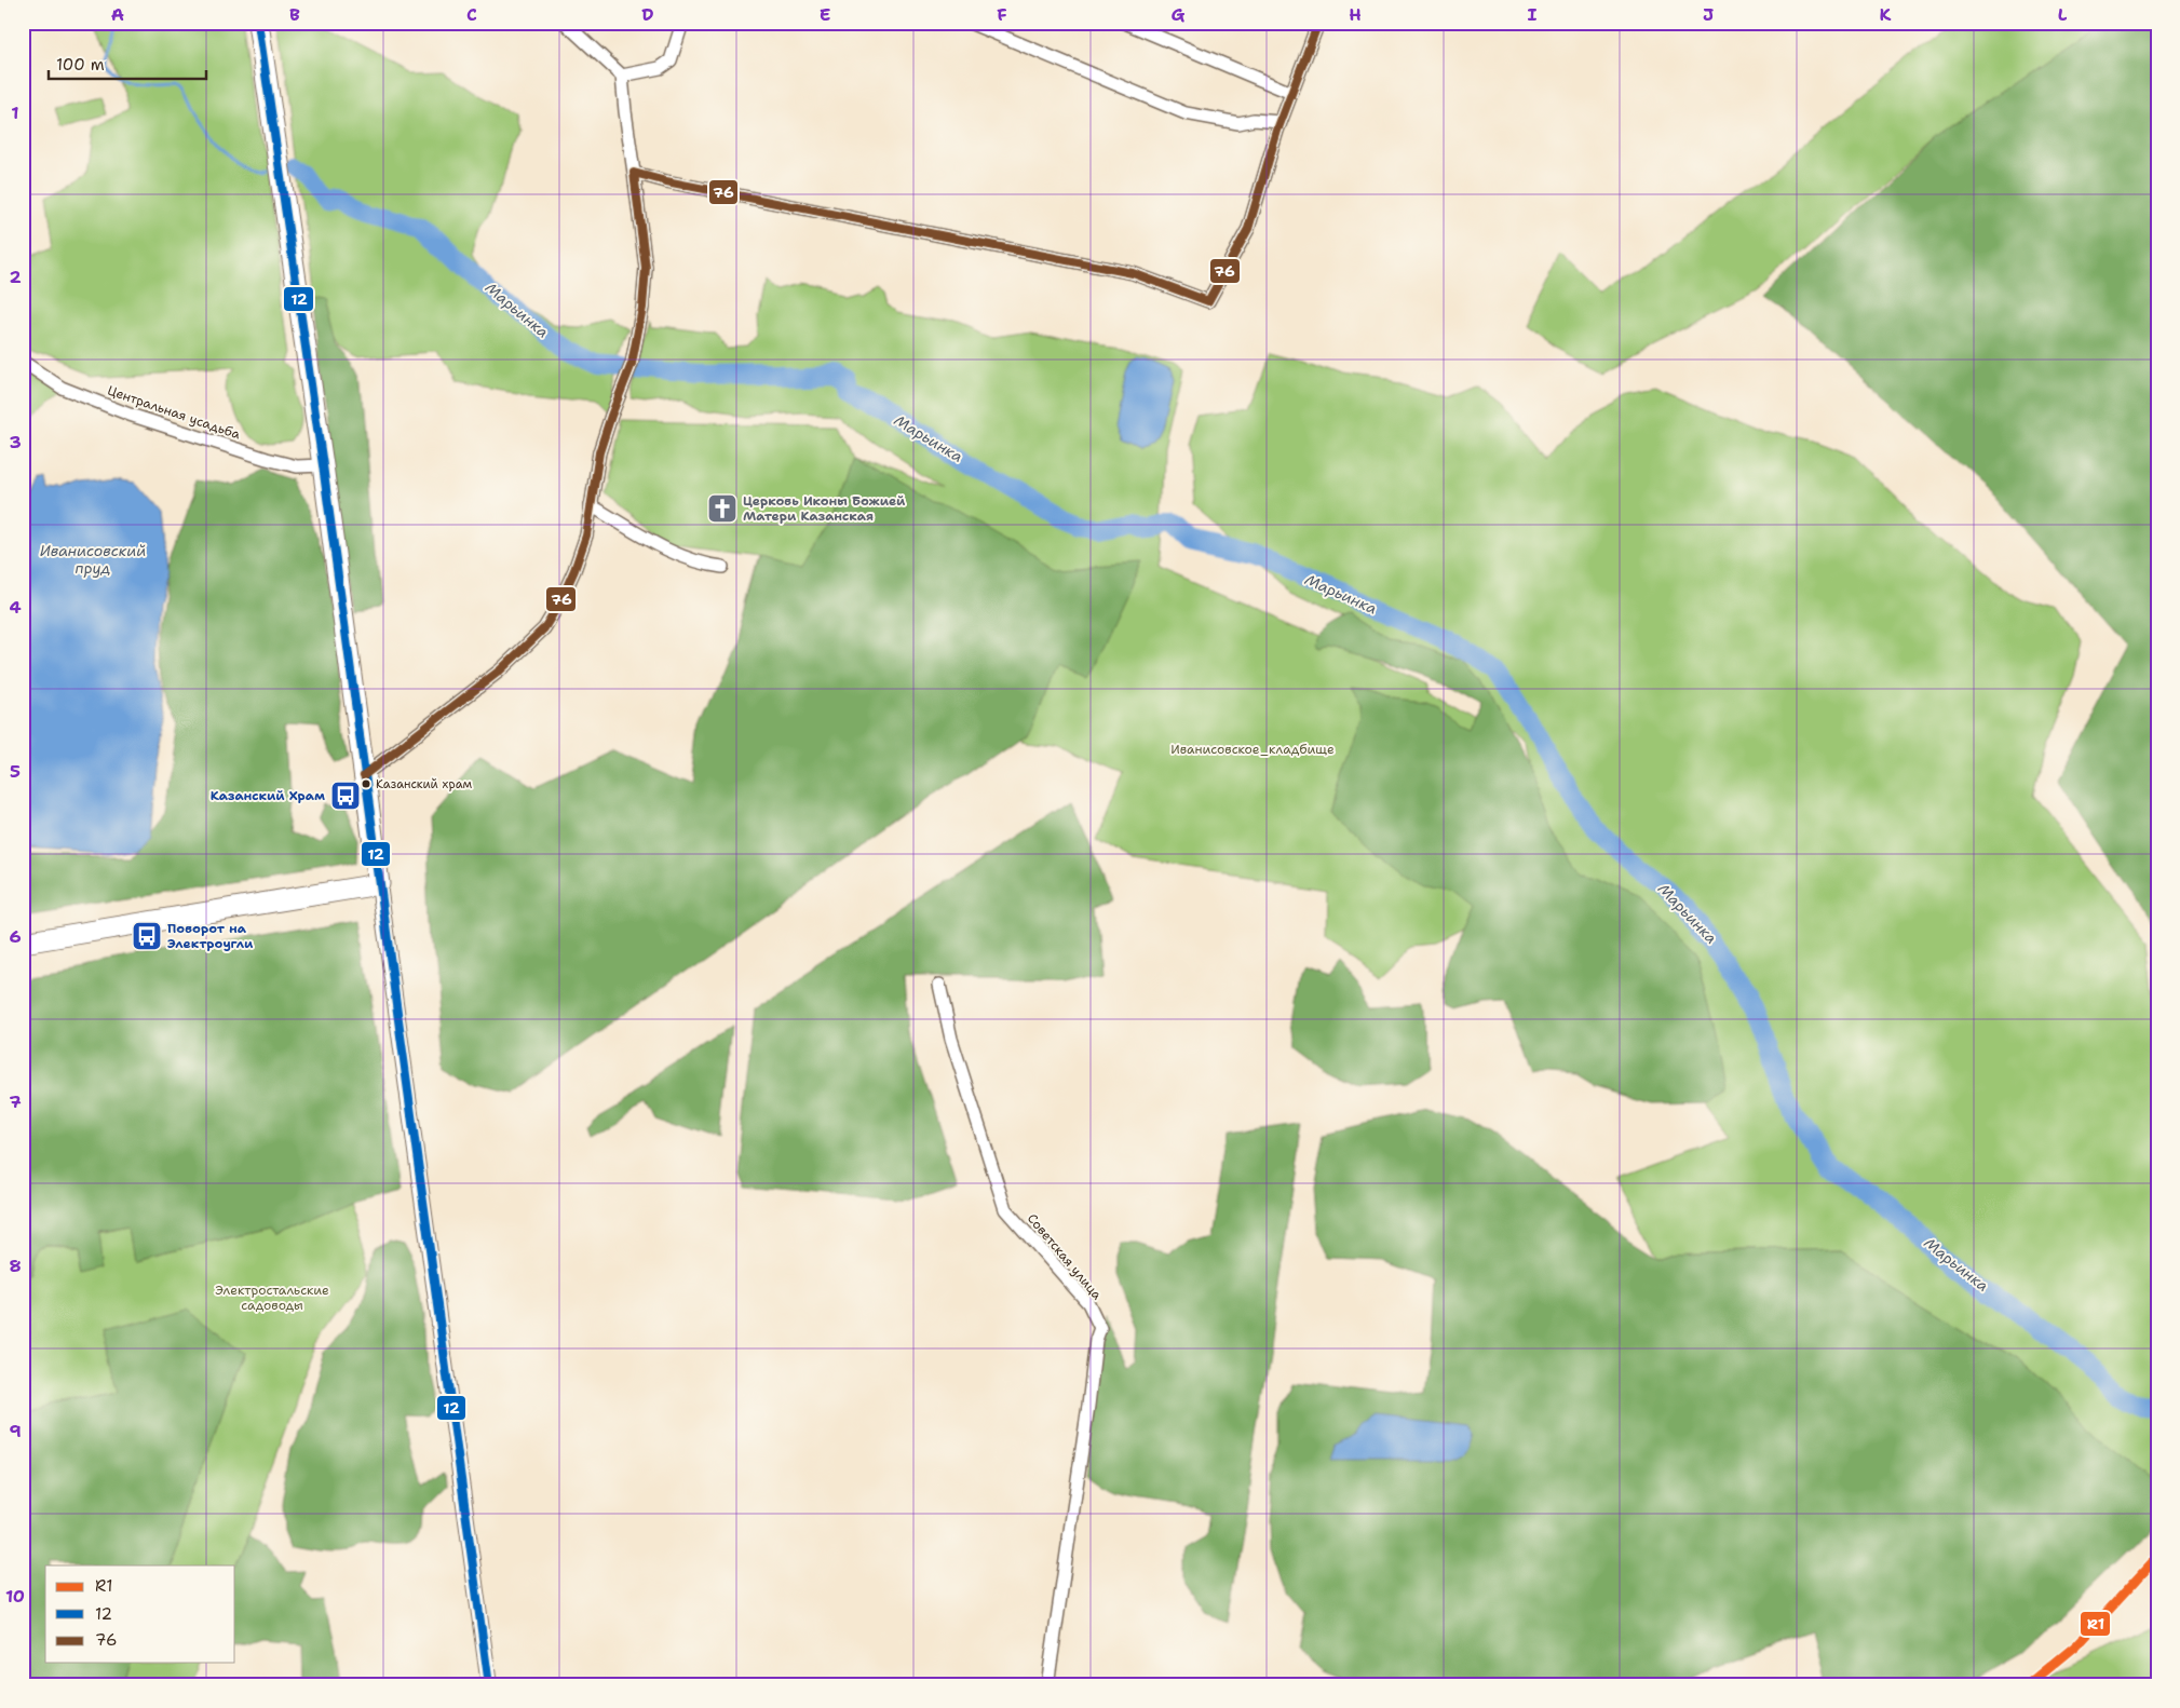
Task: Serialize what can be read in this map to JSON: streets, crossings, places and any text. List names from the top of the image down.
{
  "streets": {
    "street": ["Центральная усадьба", "Советская улица"]
  },
  "water": ["Марьинка", "Иванисовский пруд"],
  "parks": ["Иванисовское_кладбище", "Электростальские садоводы"],
  "places": {
    "church": ["Церковь Иконы Божией Матери Казанская"],
    "other": ["Казанский храм"],
    "bus stop": ["Казанский Храм", "Поворот на Электроугли"]
  },
  "lines": ["transit line 12", "transit line 76", "transit line R1"],
  "legend": ["R1", "12", "76"],
  "scale_bar": "100 m",
  "grid": {
    "columns": [
      "A",
      "B",
      "C",
      "D",
      "E",
      "F",
      "G",
      "H",
      "I",
      "J",
      "K",
      "L"
    ],
    "rows": [
      "1",
      "2",
      "3",
      "4",
      "5",
      "6",
      "7",
      "8",
      "9",
      "10"
    ]
  }
}
